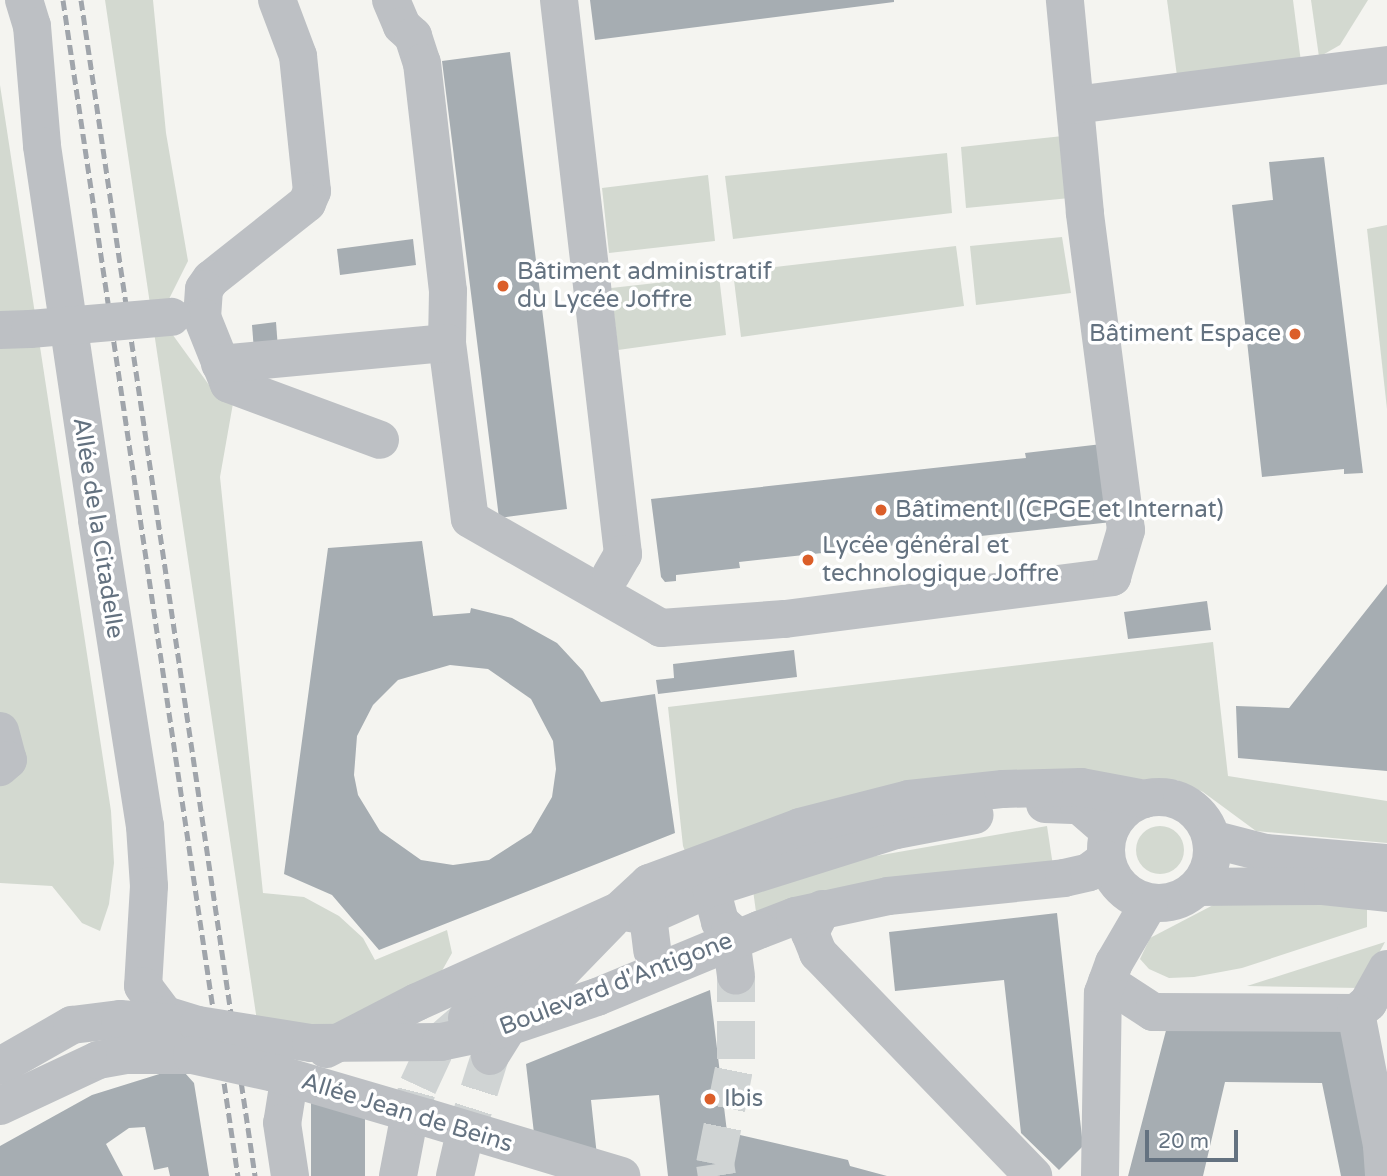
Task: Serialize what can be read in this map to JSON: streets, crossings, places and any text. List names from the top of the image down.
{
  "streets": {
    "street": ["Allée de la Citadelle", "Boulevard d'Antigone", "Allée Jean de Beins"]
  },
  "crossings": [
    ["Allée de la Citadelle", "Boulevard d'Antigone"],
    ["Allée de la Citadelle", "Allée Jean de Beins"],
    ["Boulevard d'Antigone", "Allée Jean de Beins"]
  ],
  "places": [
    "Bâtiment administratif du Lycée Joffre",
    "Bâtiment Espace",
    "Bâtiment I (CPGE et Internat)",
    "Lycée général et technologique Joffre",
    "Ibis"
  ],
  "scale_bar": "20 m"
}
